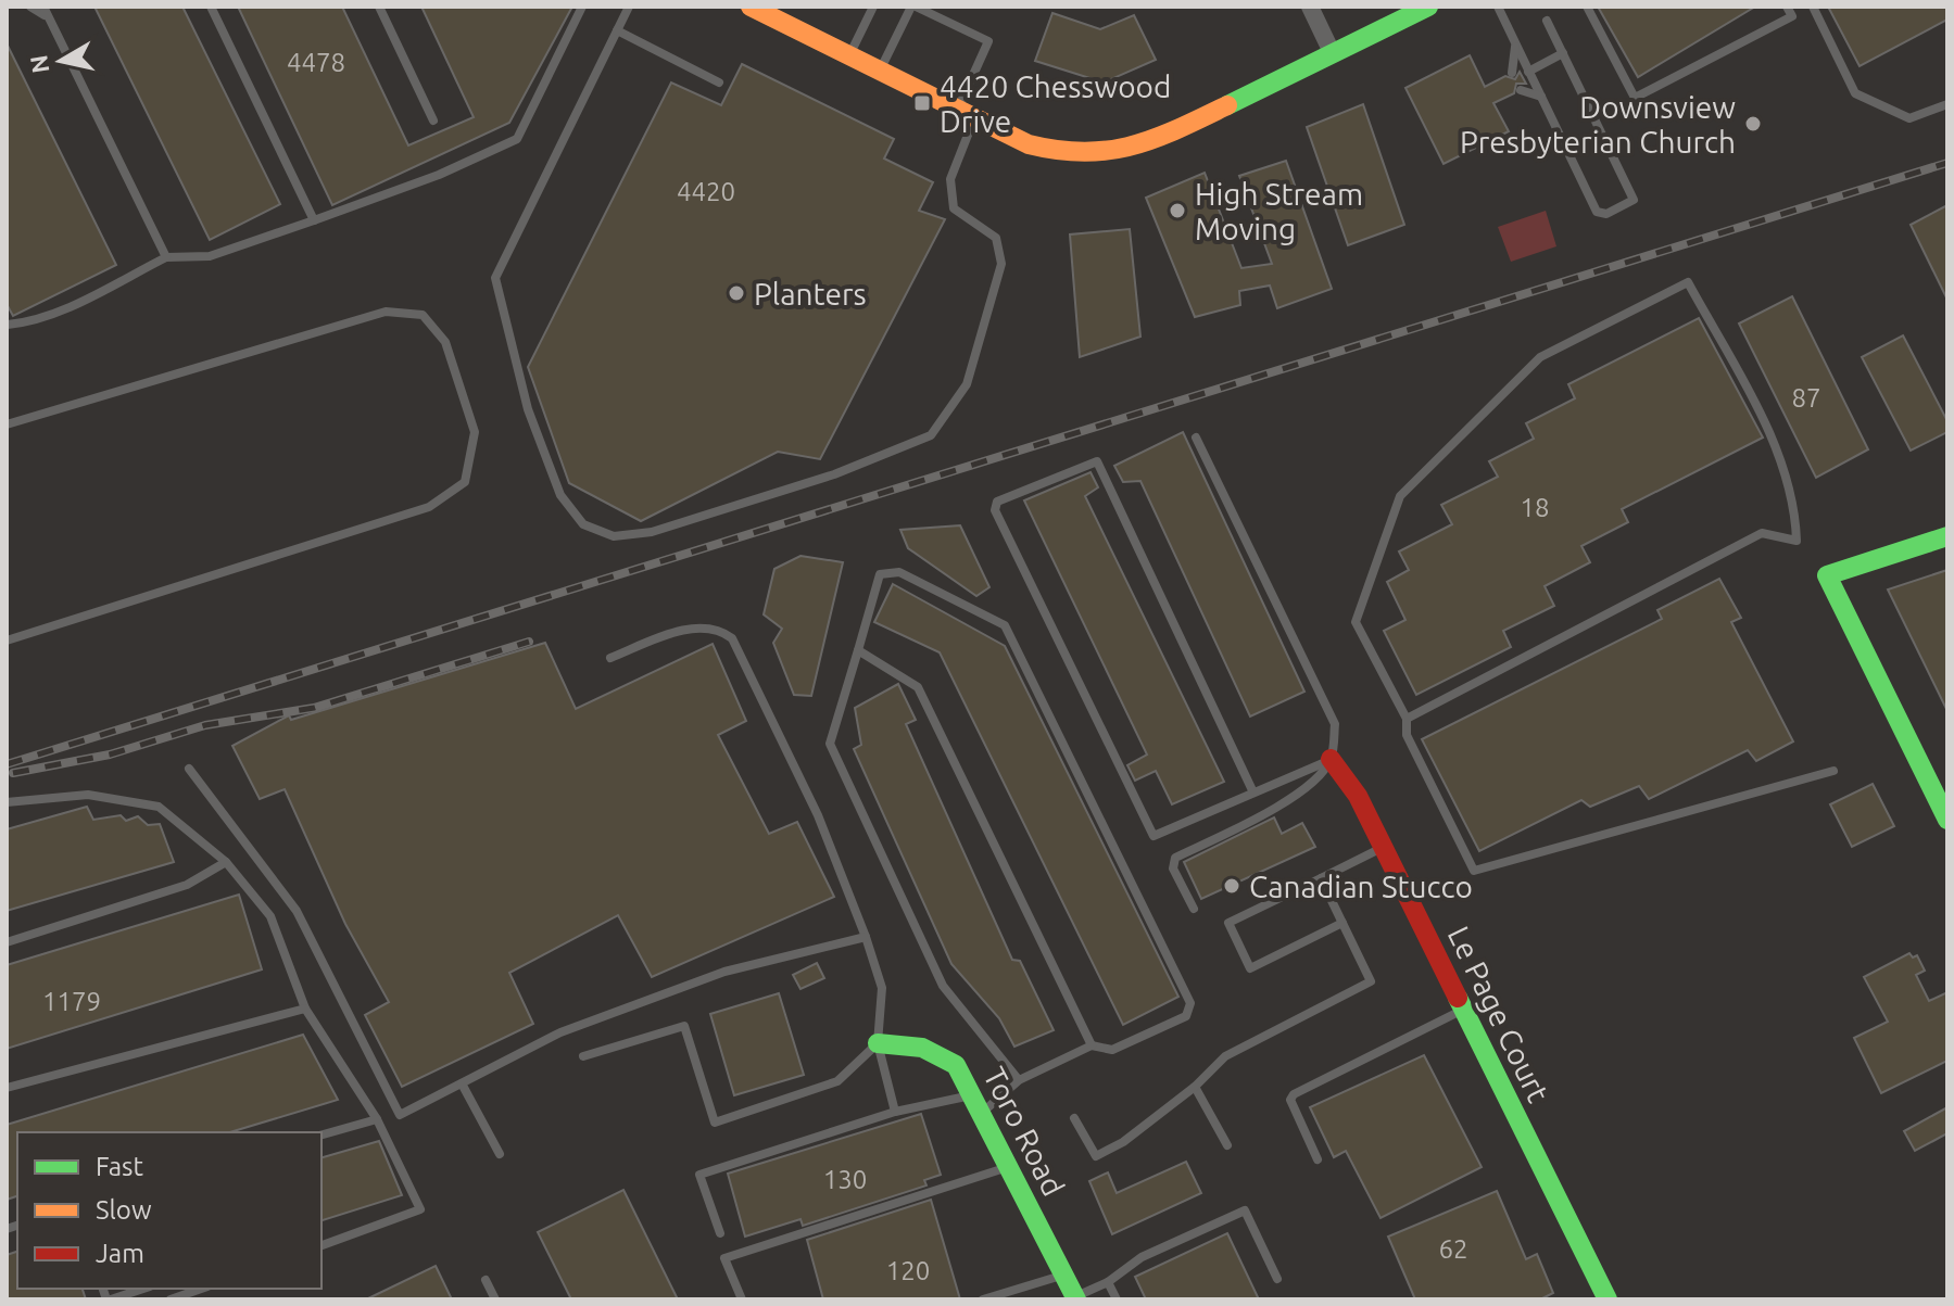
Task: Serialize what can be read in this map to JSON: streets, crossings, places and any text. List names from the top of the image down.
{
  "streets": {
    "street": ["Le Page Court", "Toro Road"]
  },
  "places": {
    "transit": ["4420 Chesswood Drive"],
    "other": [
      "Downsview Presbyterian Church",
      "High Stream Moving",
      "Planters",
      "Canadian Stucco"
    ]
  },
  "house_numbers": [
    "4478",
    "4420",
    "87",
    "18",
    "1179",
    "130",
    "62",
    "120"
  ],
  "legend": ["Fast", "Slow", "Jam"],
  "north": "left"
}
